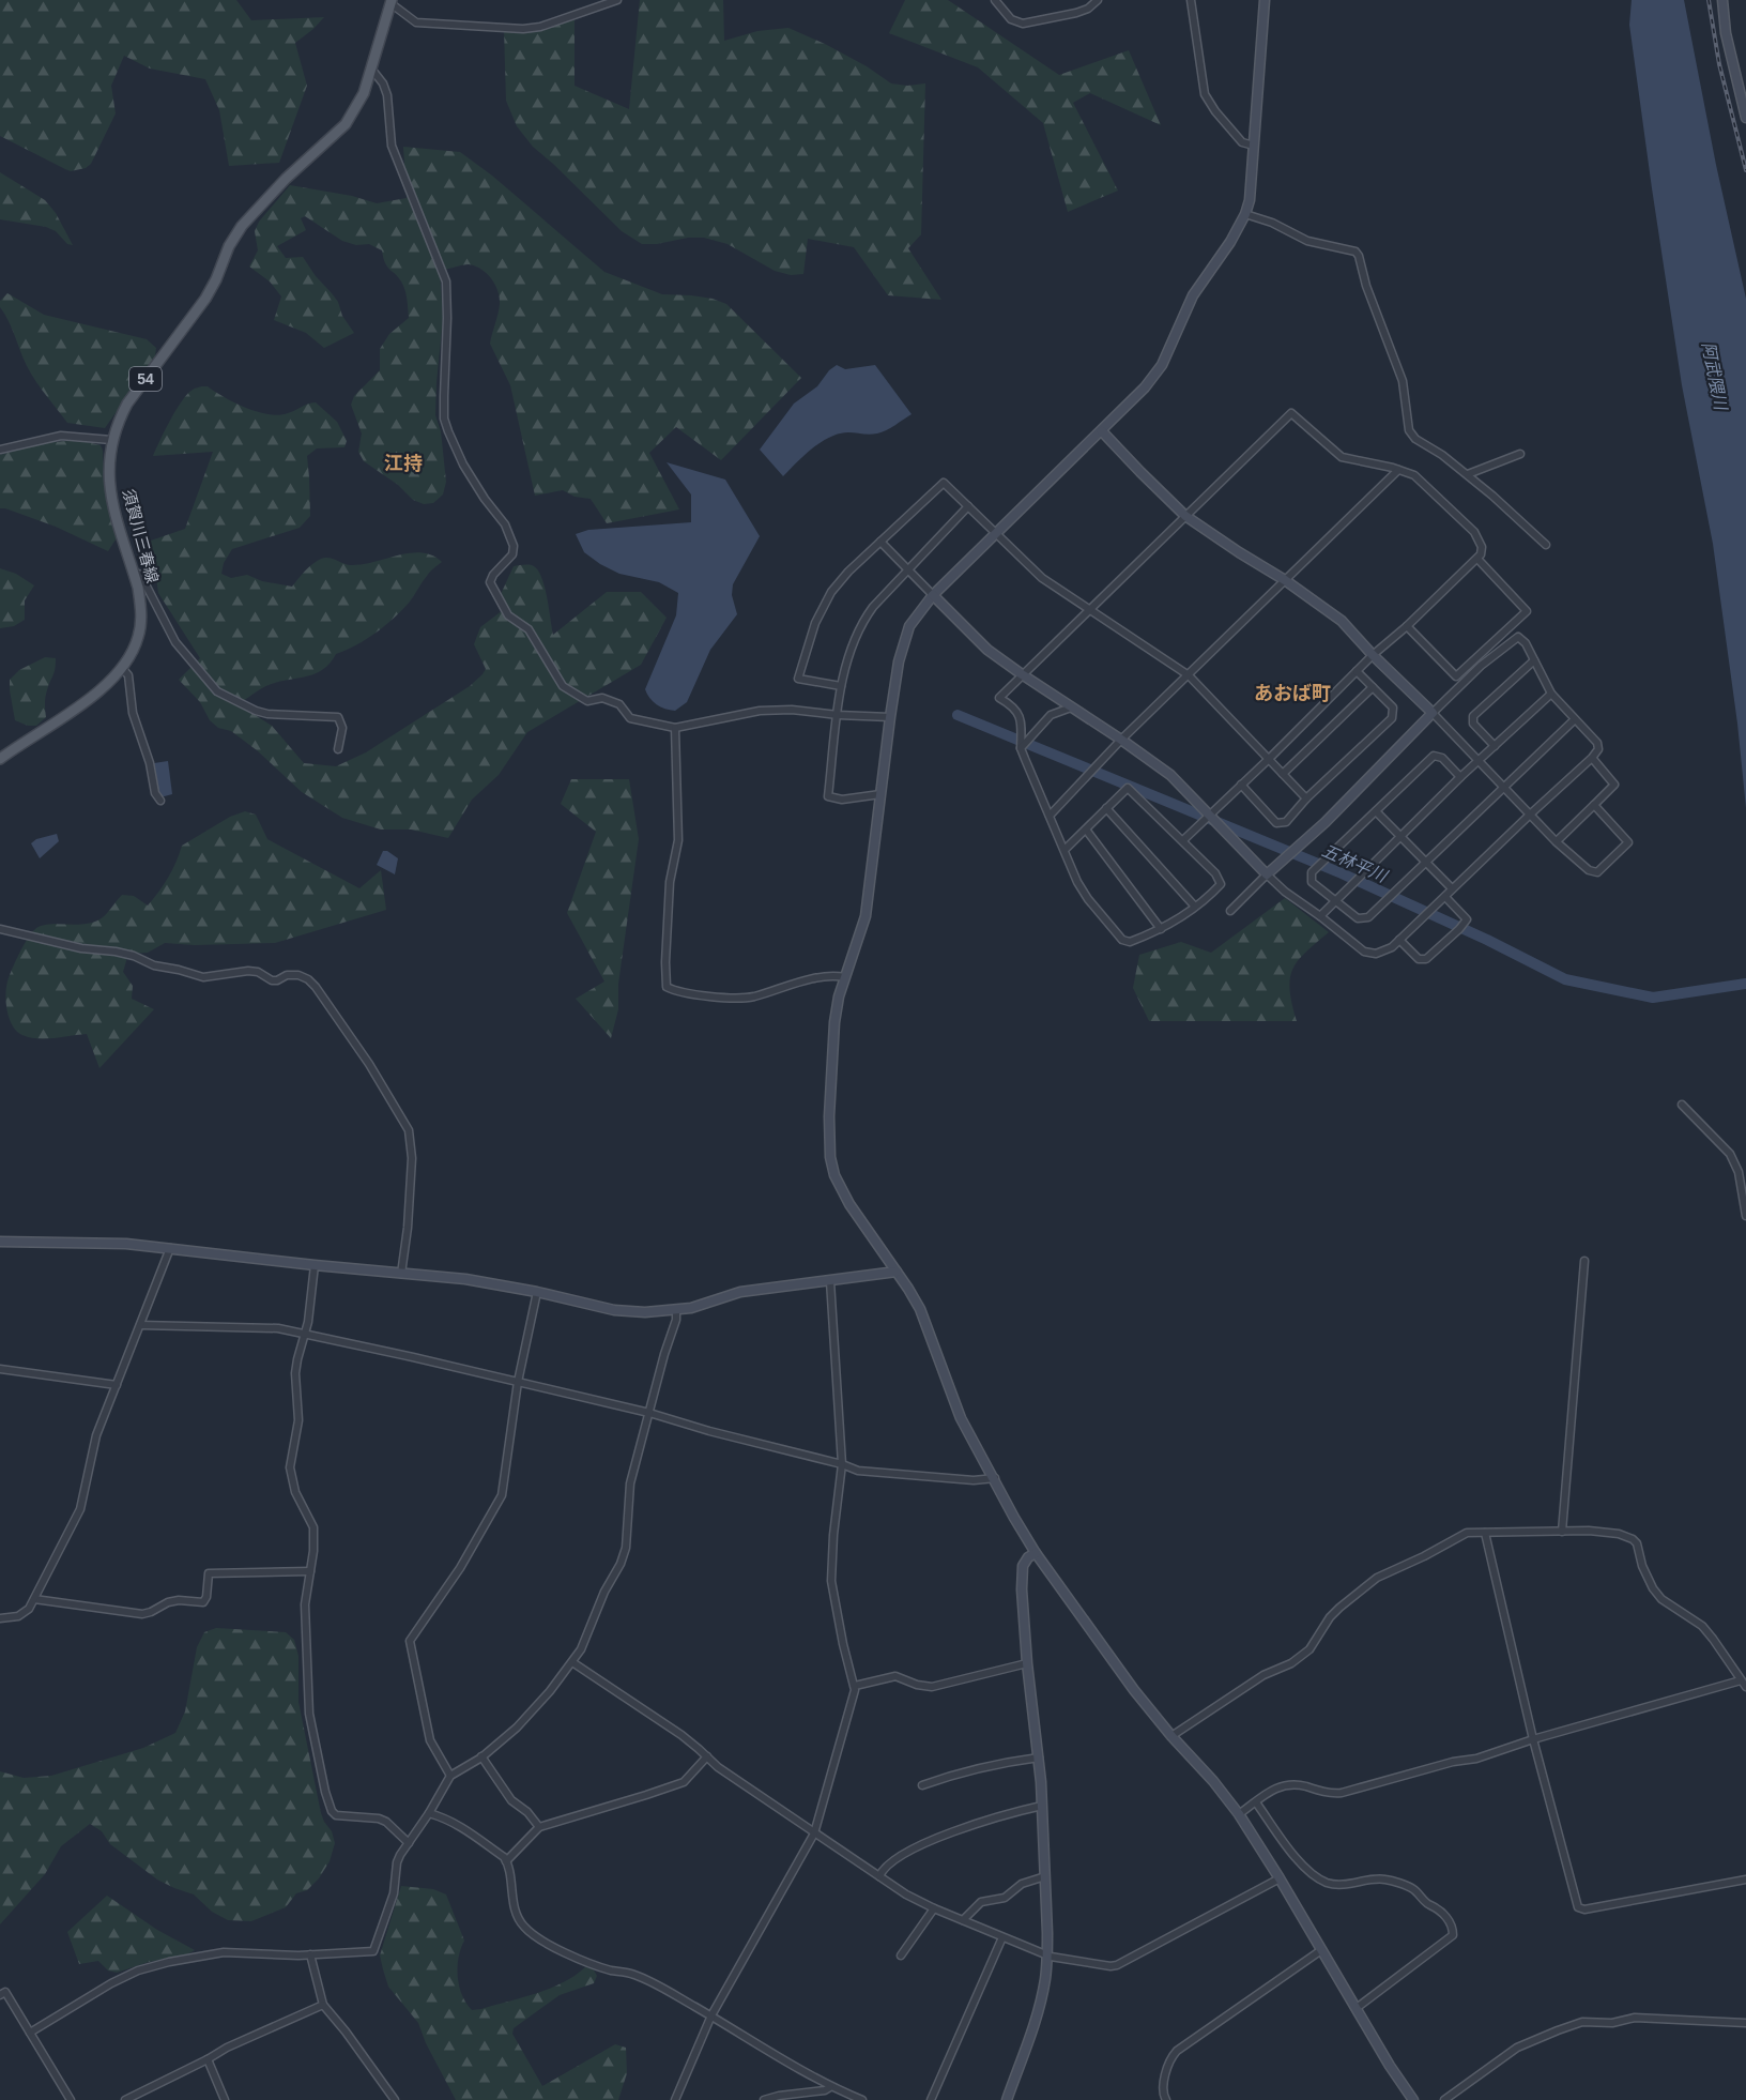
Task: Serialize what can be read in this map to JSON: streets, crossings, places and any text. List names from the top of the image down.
{
  "streets": {
    "main road": ["54", "須賀川三春線"]
  },
  "districts": ["江持", "あおば町"],
  "water": ["阿武隈川", "五林平川"]
}
